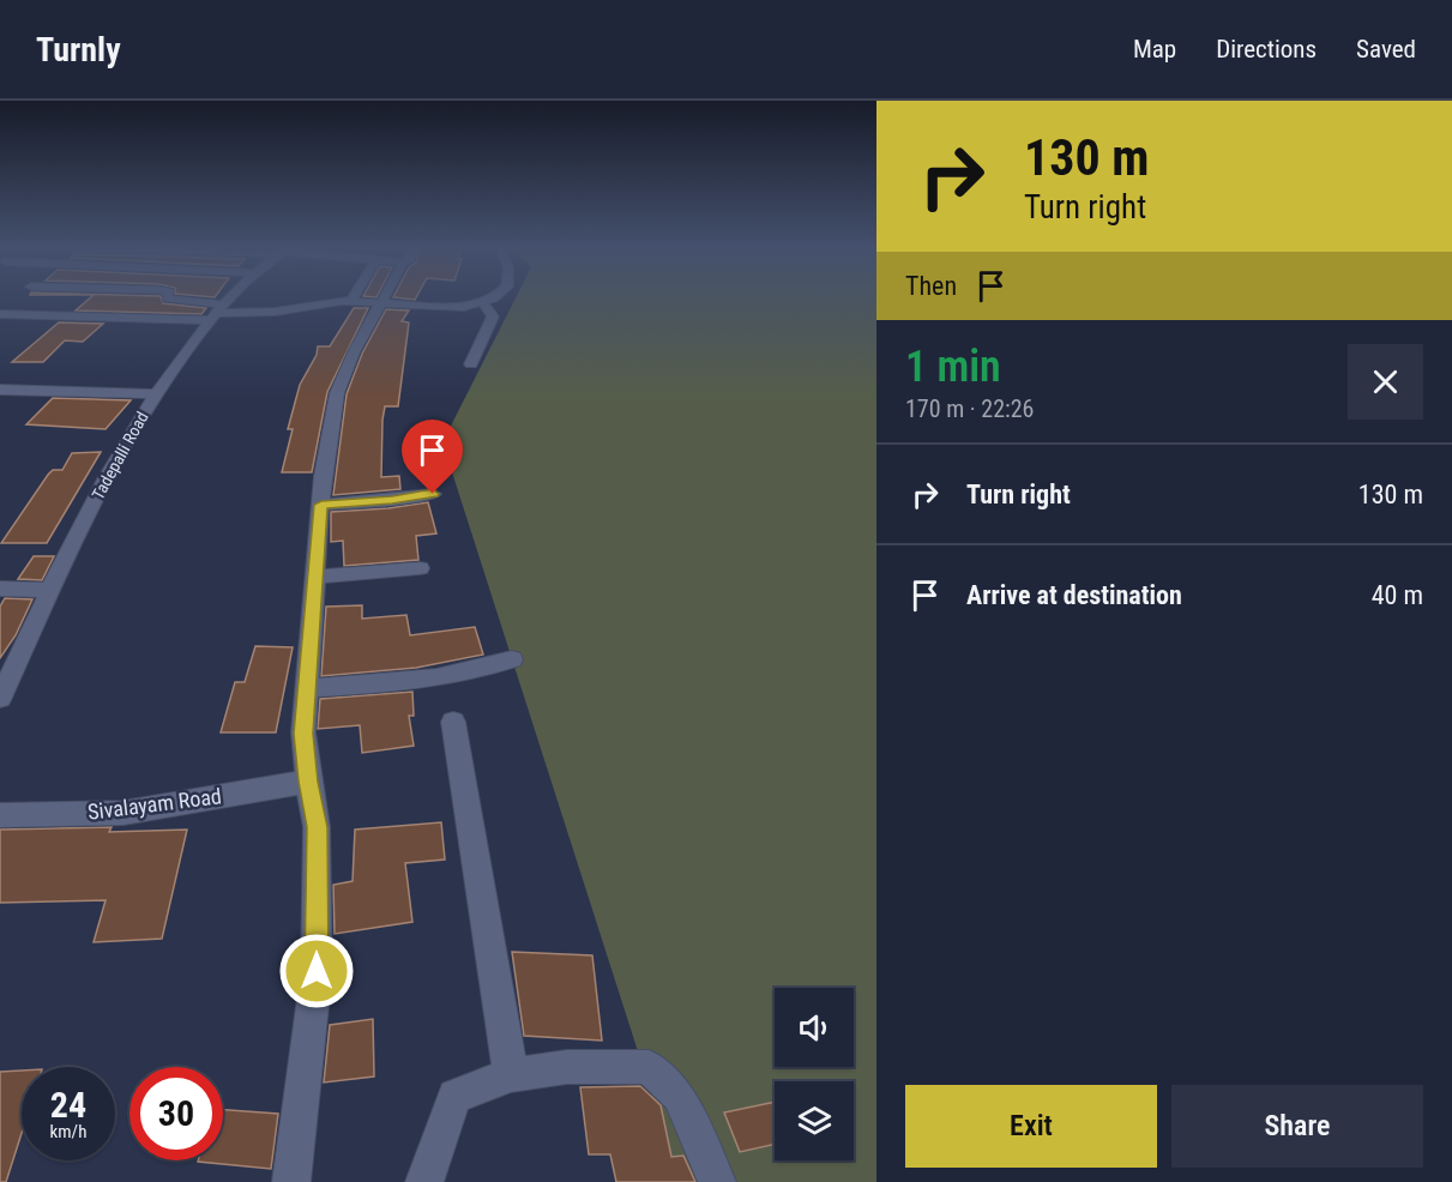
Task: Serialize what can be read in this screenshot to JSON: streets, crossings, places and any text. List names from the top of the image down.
{
  "streets": {
    "street": ["Tadepalli Road", "Sivalayam Road"]
  },
  "page": {
    "header": "Turnly",
    "nav": ["Map", "Directions", "Saved"],
    "turn": ["130 m", "Turn right"],
    "then": "Then",
    "heading": ["1 min", "170 m · 22:26"],
    "list": [
      {
        "name": "Turn right",
        "value": "130 m"
      },
      {
        "name": "Arrive at destination",
        "value": "40 m"
      }
    ],
    "speed": "24 km/h",
    "limit": "30",
    "buttons": ["Exit", "Share"]
  }
}
